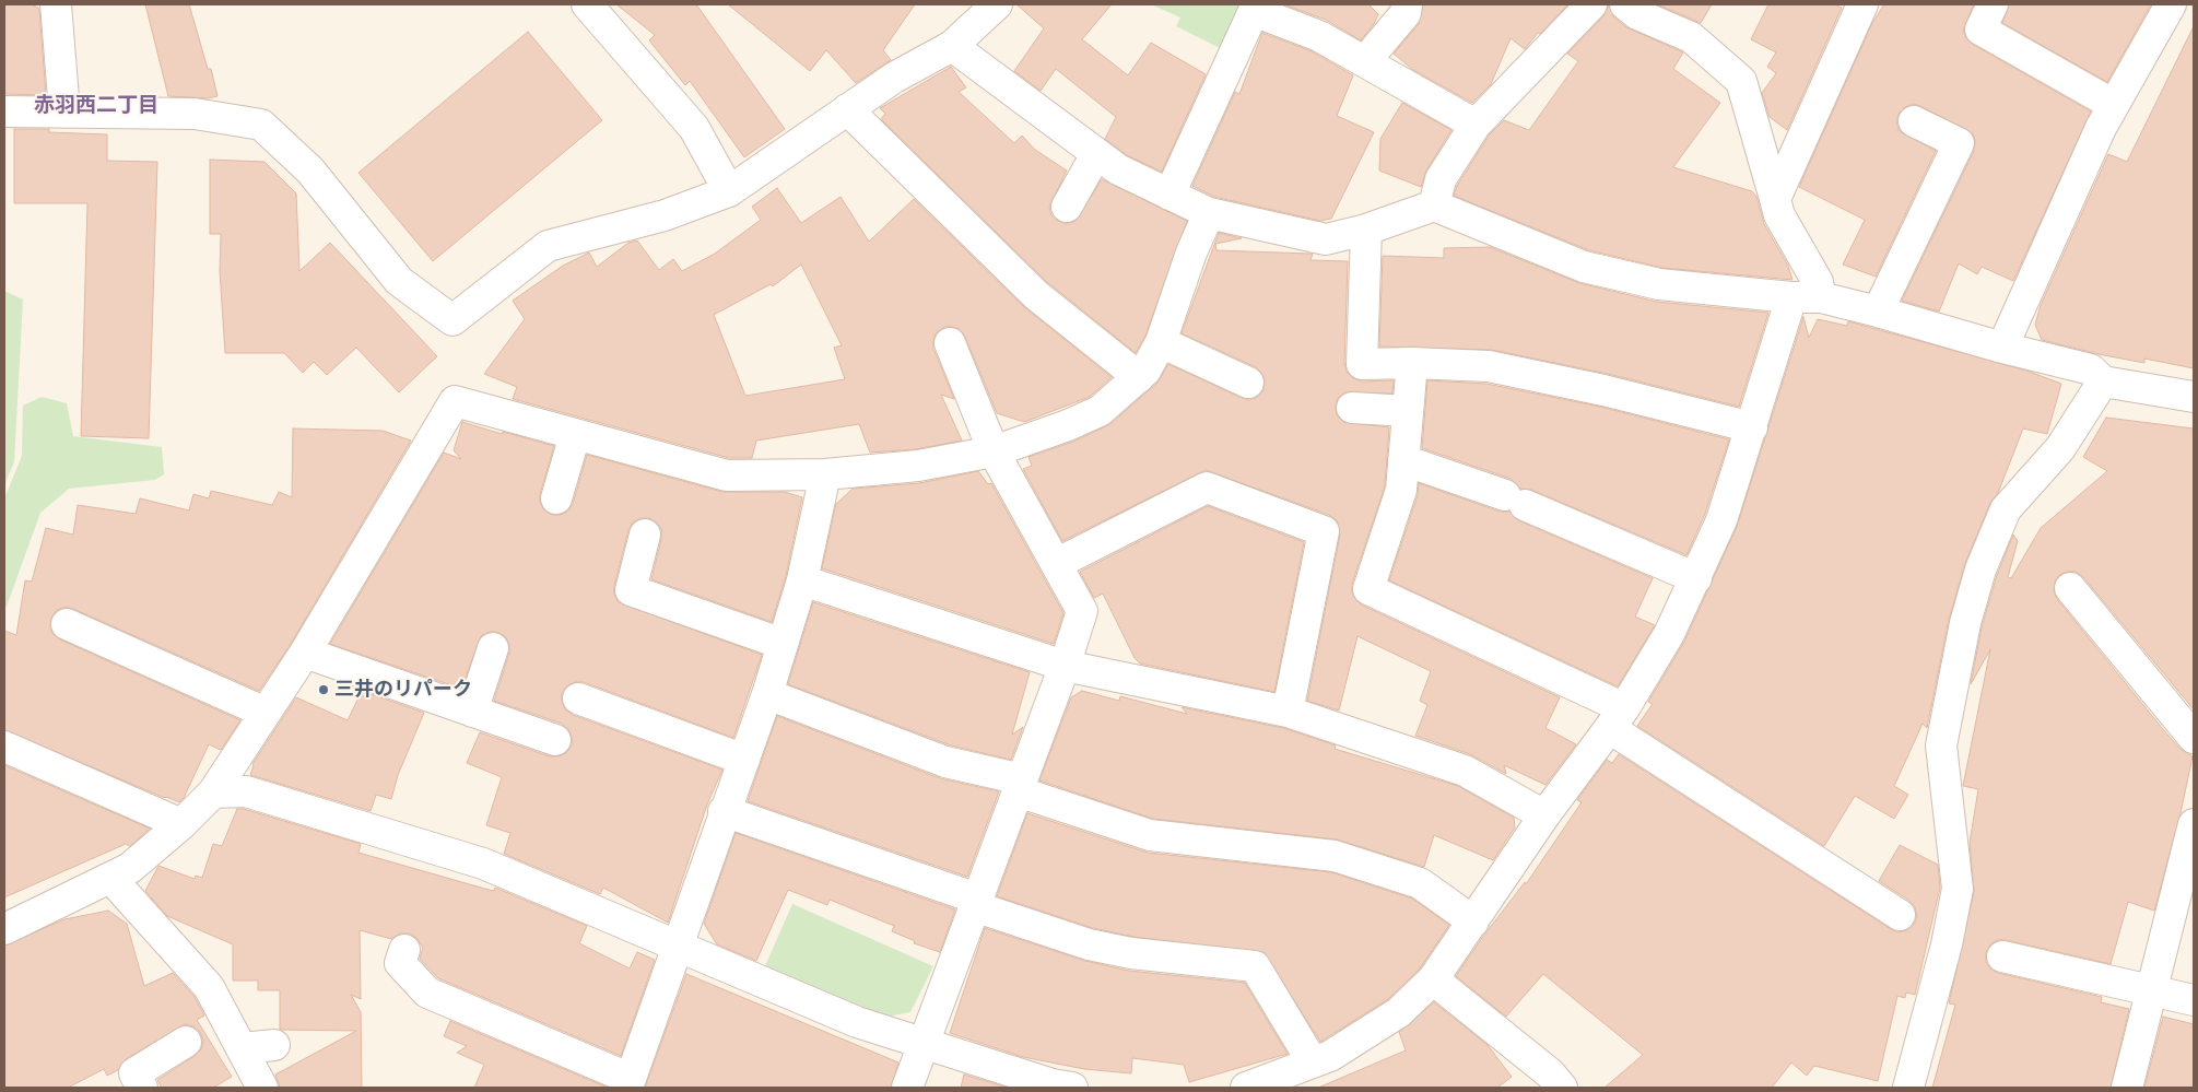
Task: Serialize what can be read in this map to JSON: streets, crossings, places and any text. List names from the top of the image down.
{
  "districts": ["赤羽西二丁目"],
  "places": ["三井のリパーク"]
}
